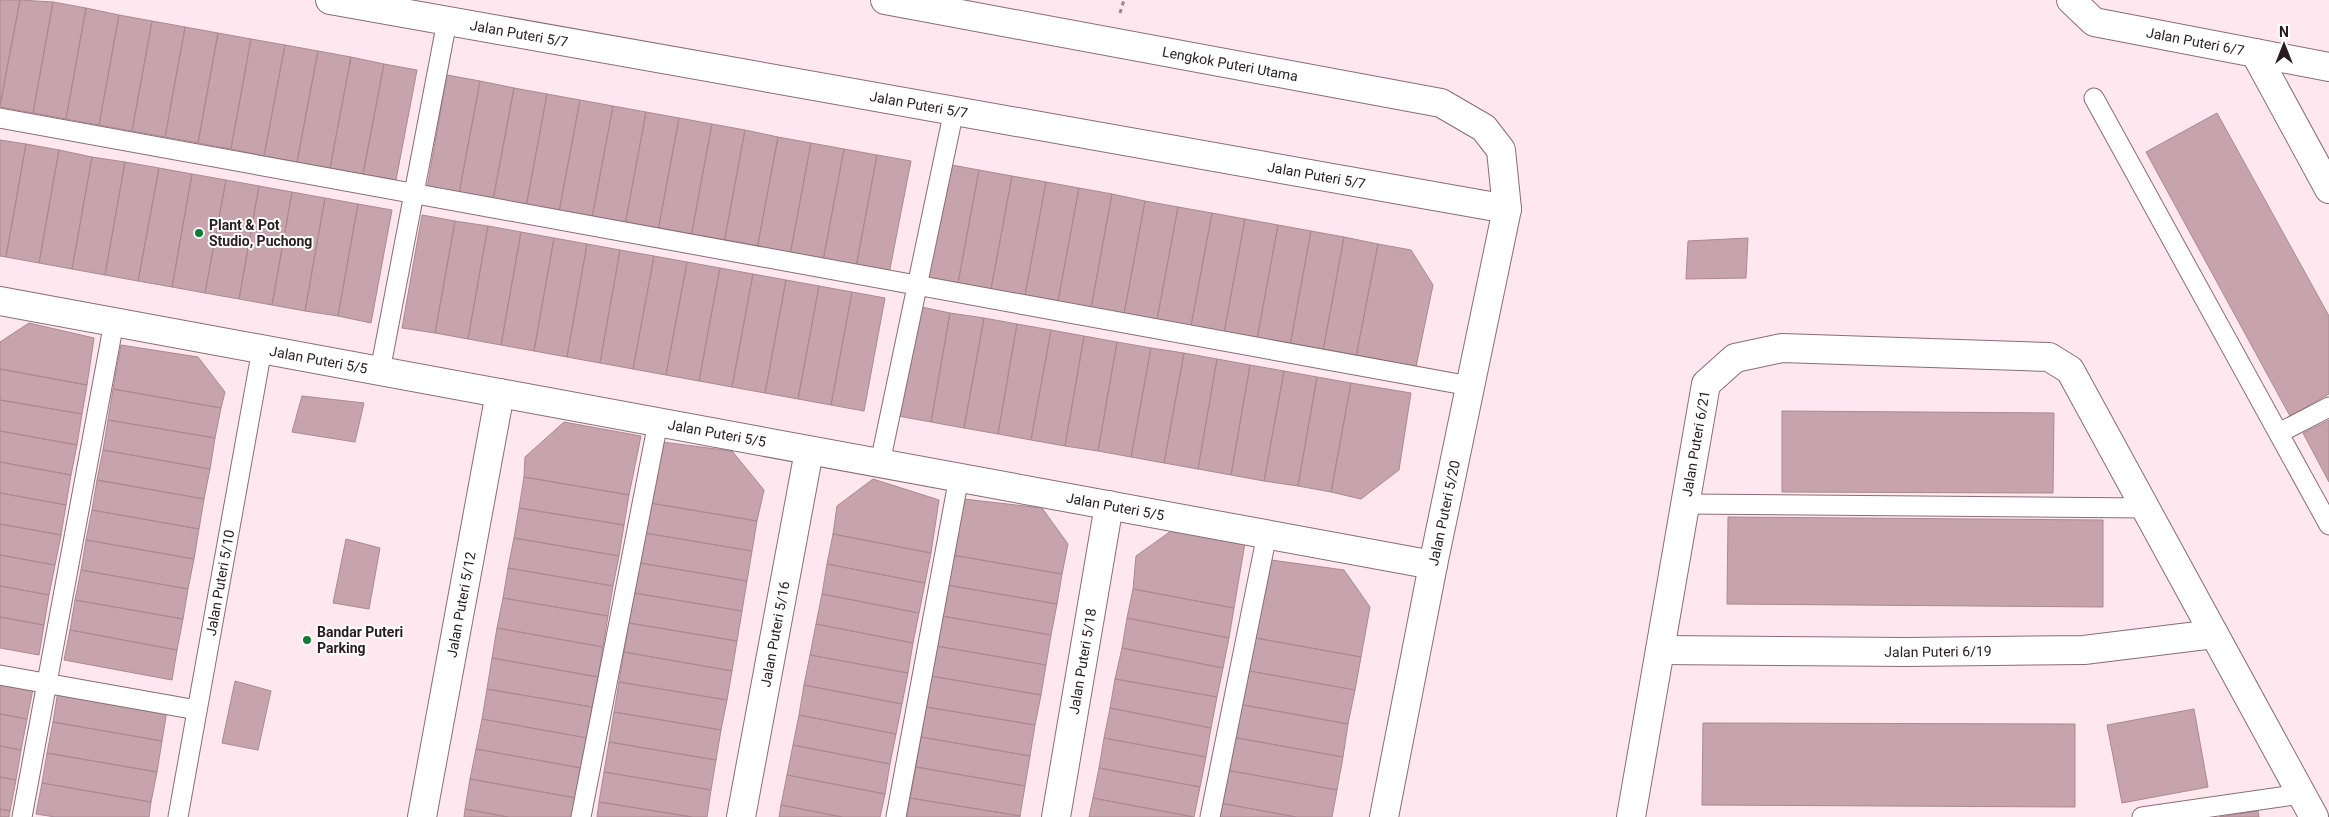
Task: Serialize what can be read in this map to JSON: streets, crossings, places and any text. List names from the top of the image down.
{
  "streets": {
    "street": [
      "Jalan Puteri 5/7",
      "Jalan Puteri 6/7",
      "Lengkok Puteri Utama",
      "Jalan Puteri 5/5",
      "Jalan Puteri 6/21",
      "Jalan Puteri 5/20",
      "Jalan Puteri 5/12",
      "Jalan Puteri 5/16",
      "Jalan Puteri 6/19",
      "Jalan Puteri 5/18"
    ],
    "lane": ["Jalan Puteri 5/10"]
  },
  "crossings": [
    ["Jalan Puteri 5/7", "Lengkok Puteri Utama"],
    ["Jalan Puteri 5/7", "Jalan Puteri 5/20"],
    ["Lengkok Puteri Utama", "Jalan Puteri 5/20"],
    ["Jalan Puteri 5/5", "Jalan Puteri 5/20"],
    ["Jalan Puteri 5/5", "Jalan Puteri 5/10"],
    ["Jalan Puteri 5/5", "Jalan Puteri 5/12"],
    ["Jalan Puteri 5/5", "Jalan Puteri 5/16"],
    ["Jalan Puteri 5/5", "Jalan Puteri 5/18"],
    ["Jalan Puteri 6/21", "Jalan Puteri 6/19"]
  ],
  "places": ["Plant & Pot Studio, Puchong", "Bandar Puteri Parking"],
  "north": "top"
}
